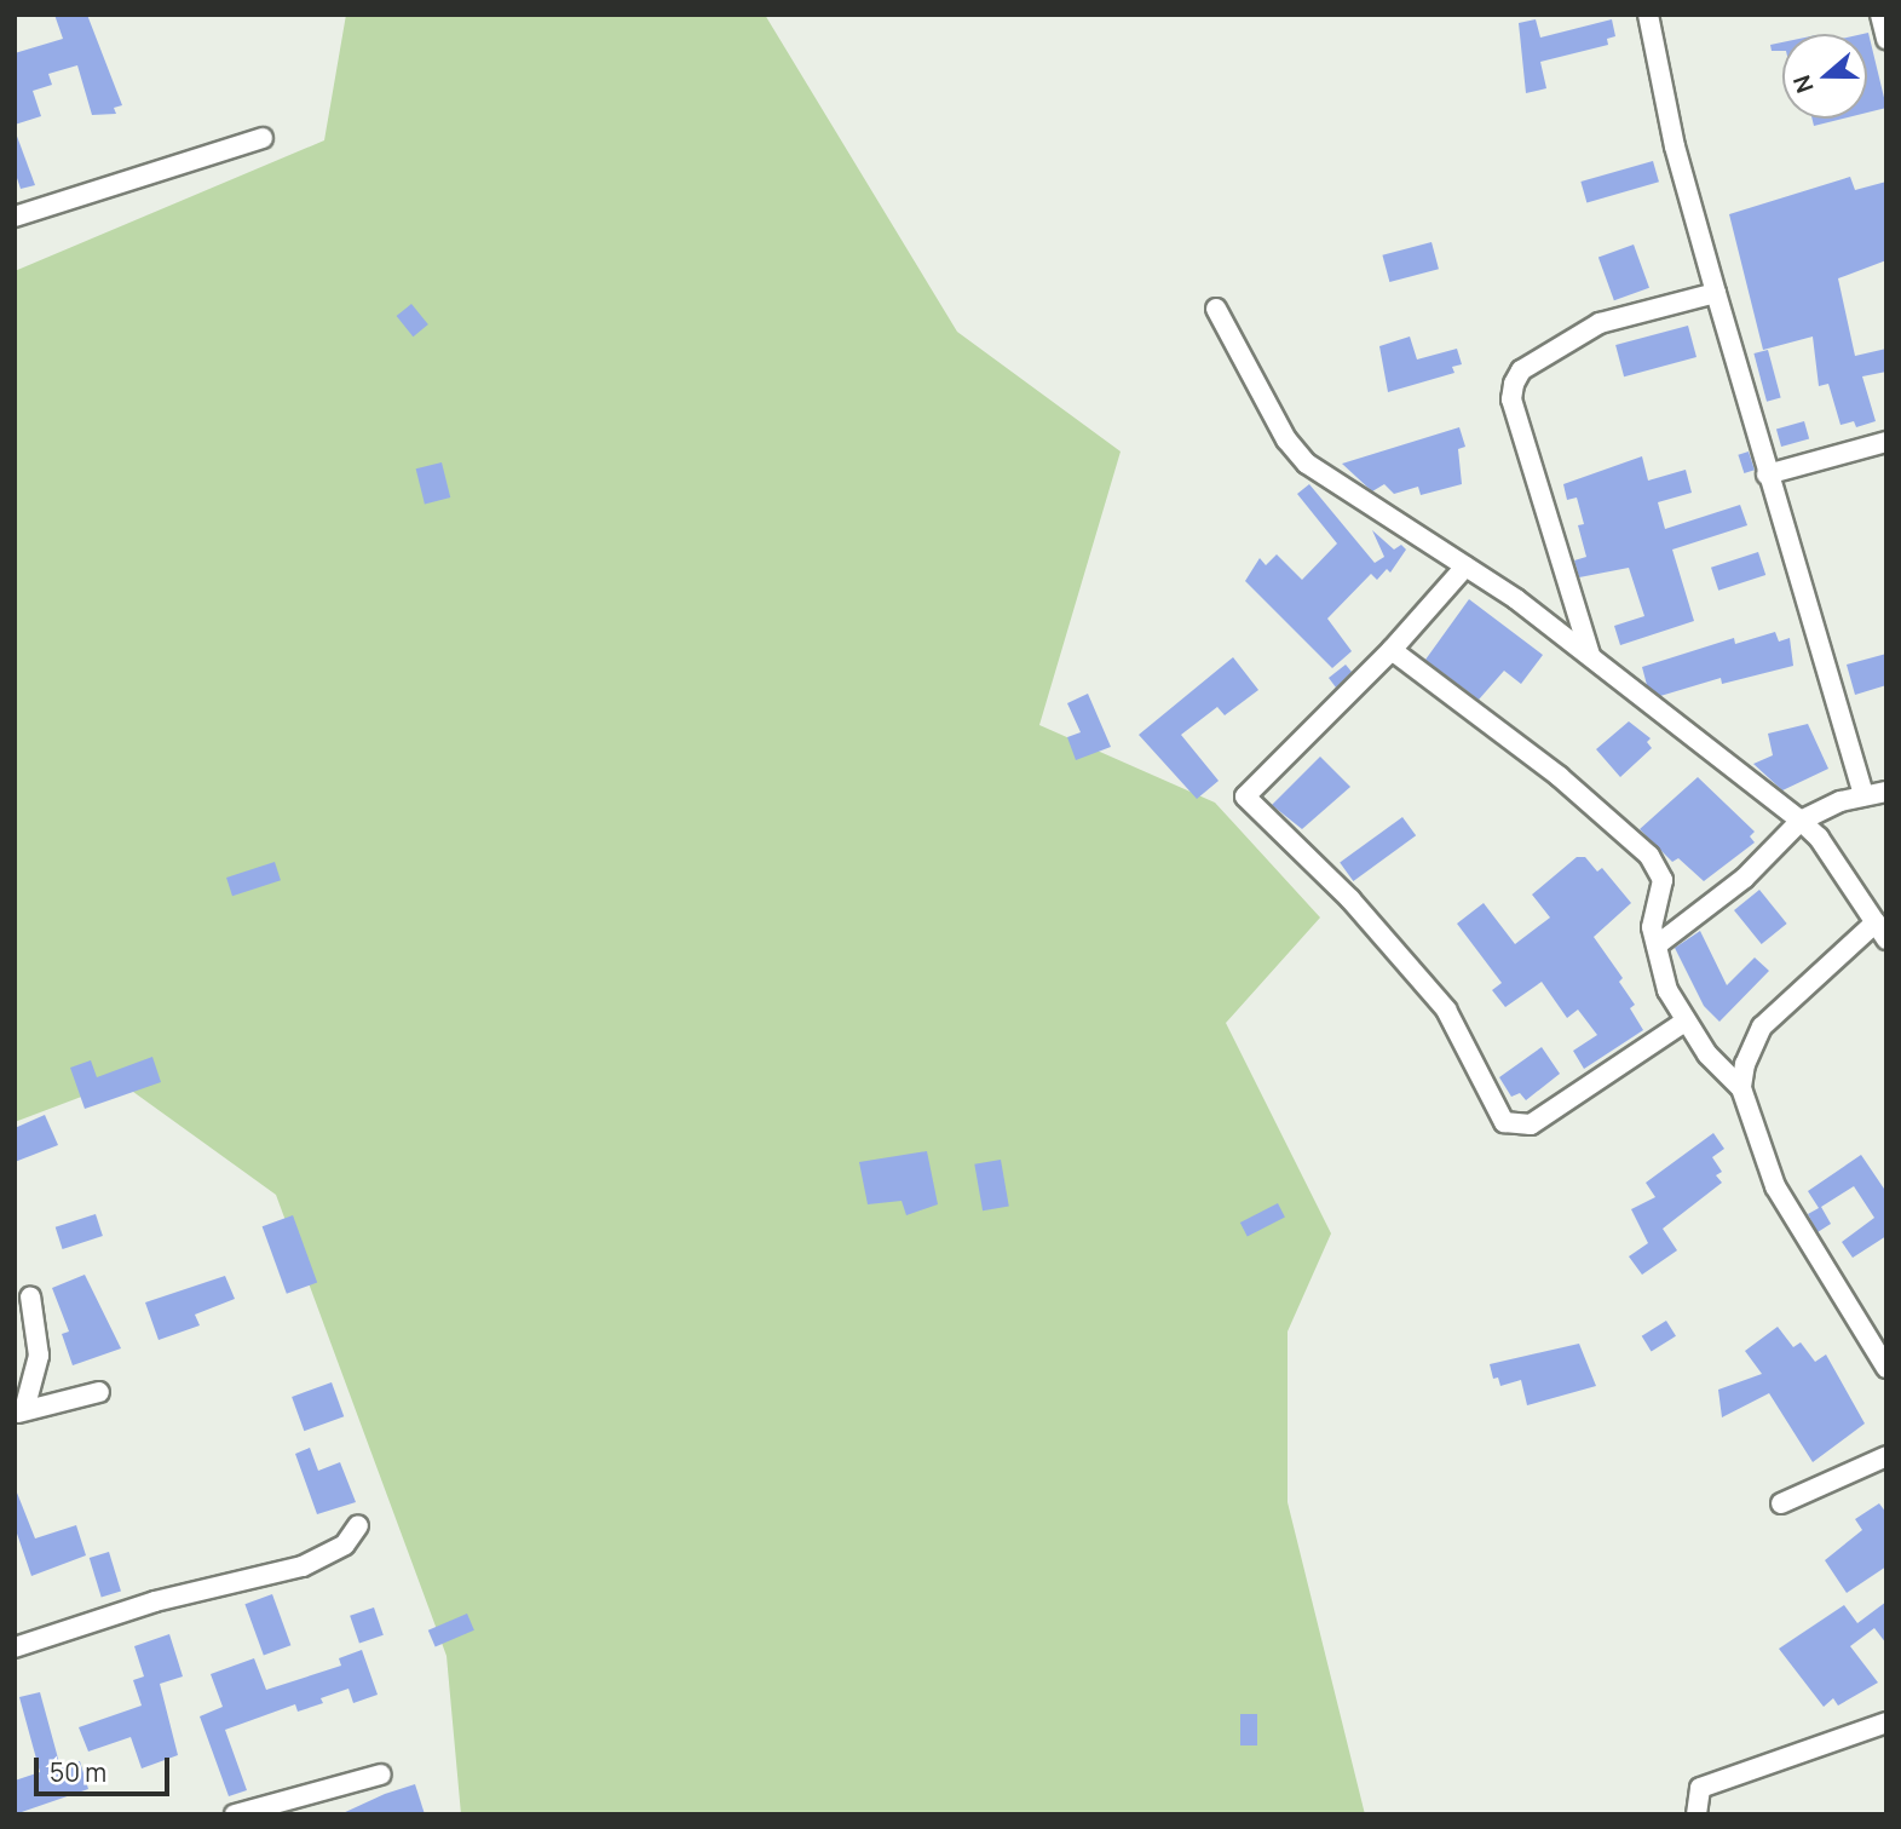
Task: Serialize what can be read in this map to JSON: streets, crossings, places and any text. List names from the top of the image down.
{
  "scale_bar": "50 m",
  "north": "left"
}
